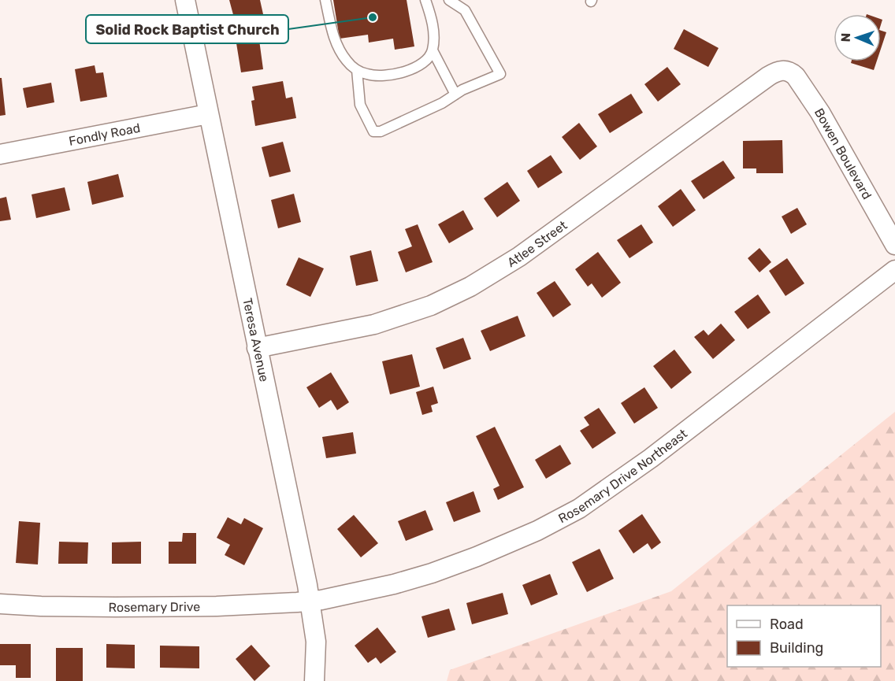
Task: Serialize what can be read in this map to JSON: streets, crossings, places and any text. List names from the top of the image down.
{
  "streets": {
    "street": [
      "Fondly Road",
      "Bowen Boulevard",
      "Atlee Street",
      "Teresa Avenue",
      "Rosemary Drive Northeast",
      "Rosemary Drive"
    ]
  },
  "crossings": [
    ["Fondly Road", "Teresa Avenue"],
    ["Bowen Boulevard", "Atlee Street"],
    ["Atlee Street", "Teresa Avenue"],
    ["Teresa Avenue", "Rosemary Drive Northeast"],
    ["Teresa Avenue", "Rosemary Drive"],
    ["Rosemary Drive Northeast", "Rosemary Drive"]
  ],
  "places": ["Solid Rock Baptist Church"],
  "legend": ["Road", "Building"],
  "north": "left"
}
